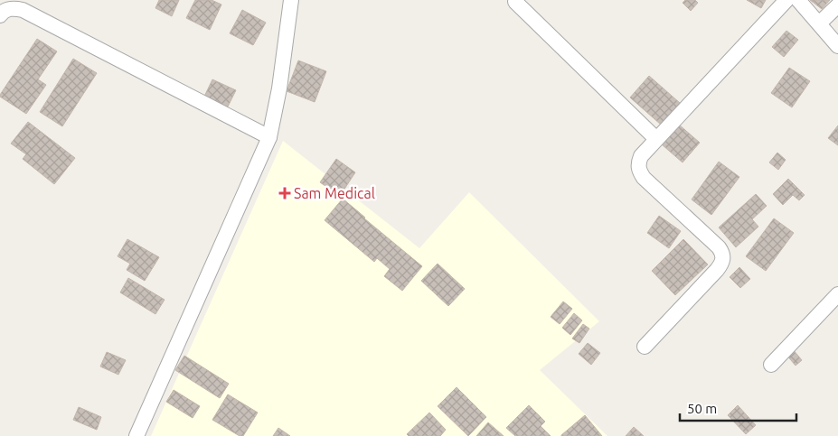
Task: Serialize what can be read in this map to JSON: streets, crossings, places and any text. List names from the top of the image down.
{
  "places": {
    "health": ["Sam Medical"]
  },
  "scale_bar": "50 m"
}
